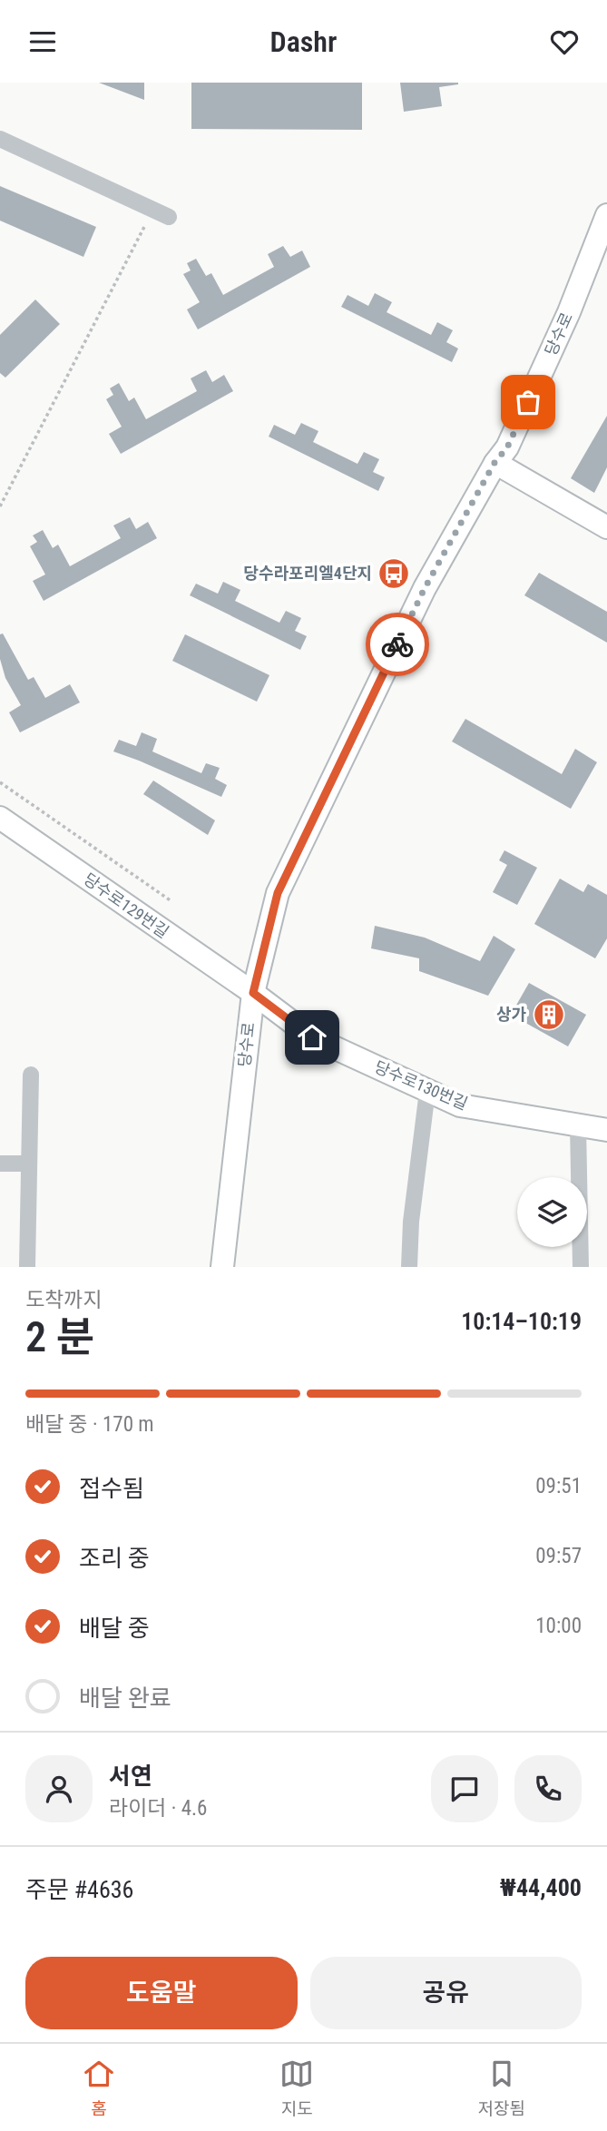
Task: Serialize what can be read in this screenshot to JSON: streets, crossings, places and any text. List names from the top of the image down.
{
  "streets": {
    "street": ["당수로", "당수로129번길", "당수로130번길"]
  },
  "crossings": [
    ["당수로", "당수로129번길"],
    ["당수로", "당수로130번길"],
    ["당수로129번길", "당수로130번길"]
  ],
  "places": {
    "bus stop": ["당수라포리엘4단지"],
    "building": ["상가"]
  },
  "page": {
    "header": "Dashr",
    "heading": ["2 분", "도착까지", "10:14–10:19"],
    "panel": [
      "서연",
      "라이더 · 4.6",
      "주문 #4636",
      "₩44,400"
    ],
    "bar": "배달 중 · 170 m",
    "list": [
      ["접수됨", "09:51"],
      ["조리 중", "09:57"],
      ["배달 중", "10:00"],
      "배달 완료"
    ],
    "buttons": ["도움말", "공유"],
    "tabs": ["홈", "지도", "저장됨"]
  }
}
